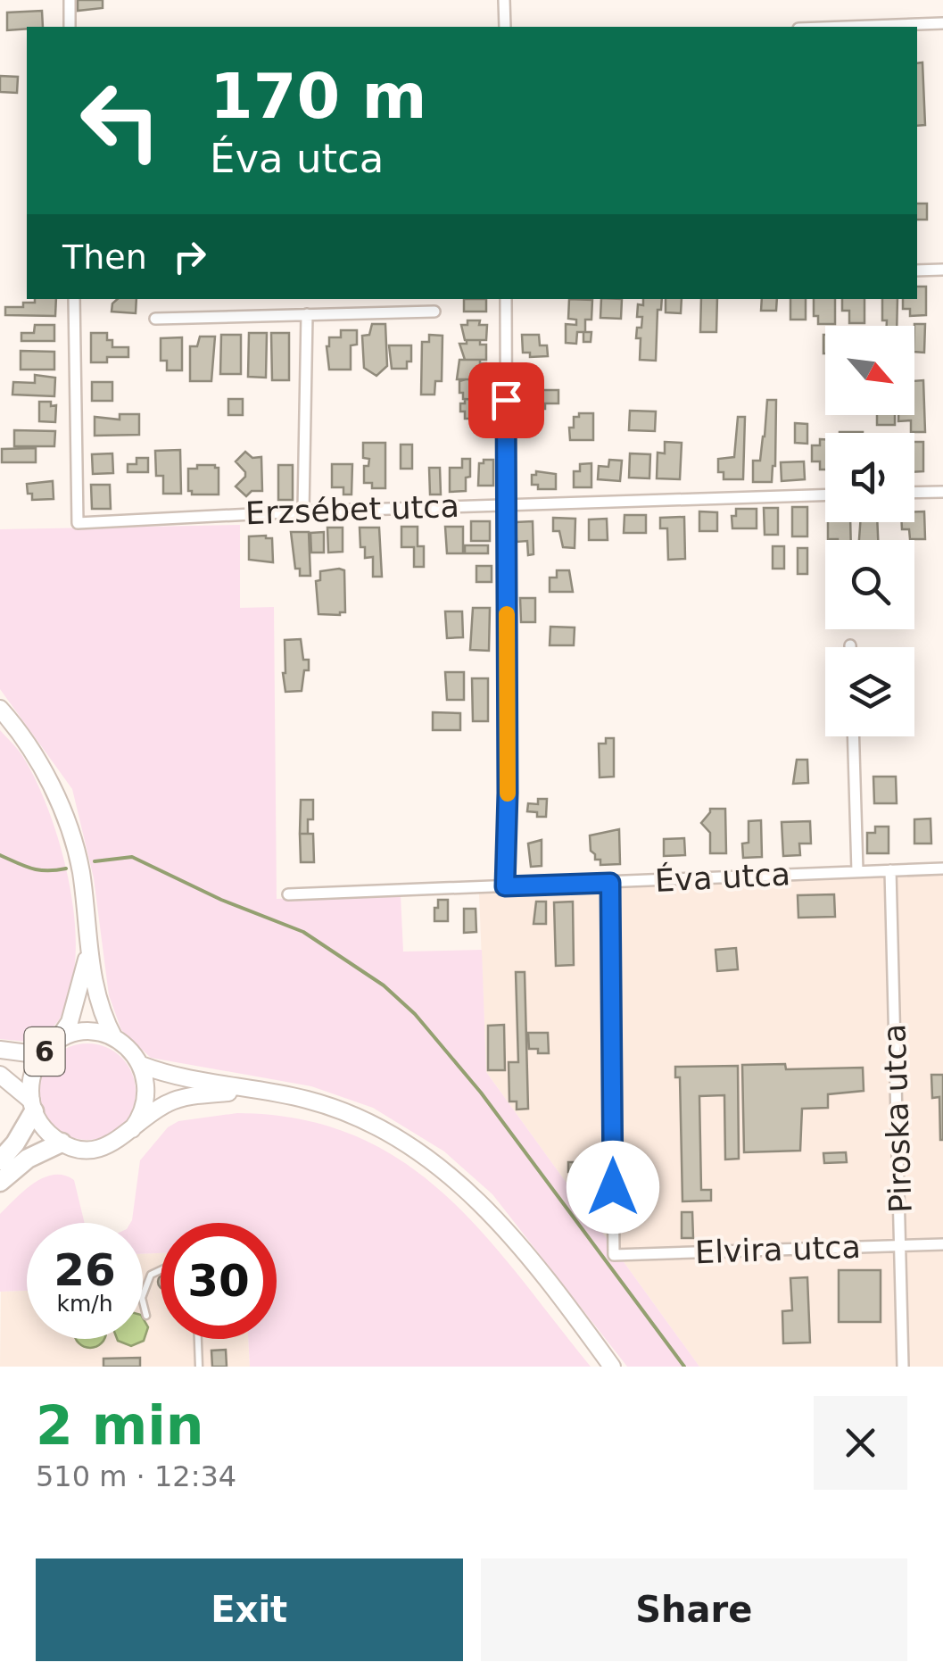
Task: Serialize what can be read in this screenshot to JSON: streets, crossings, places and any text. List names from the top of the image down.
{
  "streets": {
    "main road": ["6"],
    "street": [
      "Erzsébet utca",
      "Éva utca",
      "Piroska utca",
      "Elvira utca"
    ]
  },
  "crossings": [
    ["Éva utca", "Piroska utca"],
    ["Éva utca", "Elvira utca"],
    ["Piroska utca", "Elvira utca"]
  ],
  "north": "bottom right",
  "page": {
    "turn": ["170 m", "Éva utca"],
    "then": "Then",
    "speed": "26 km/h",
    "limit": "30",
    "heading": ["2 min", "510 m · 12:34"],
    "buttons": ["Exit", "Share"]
  }
}
